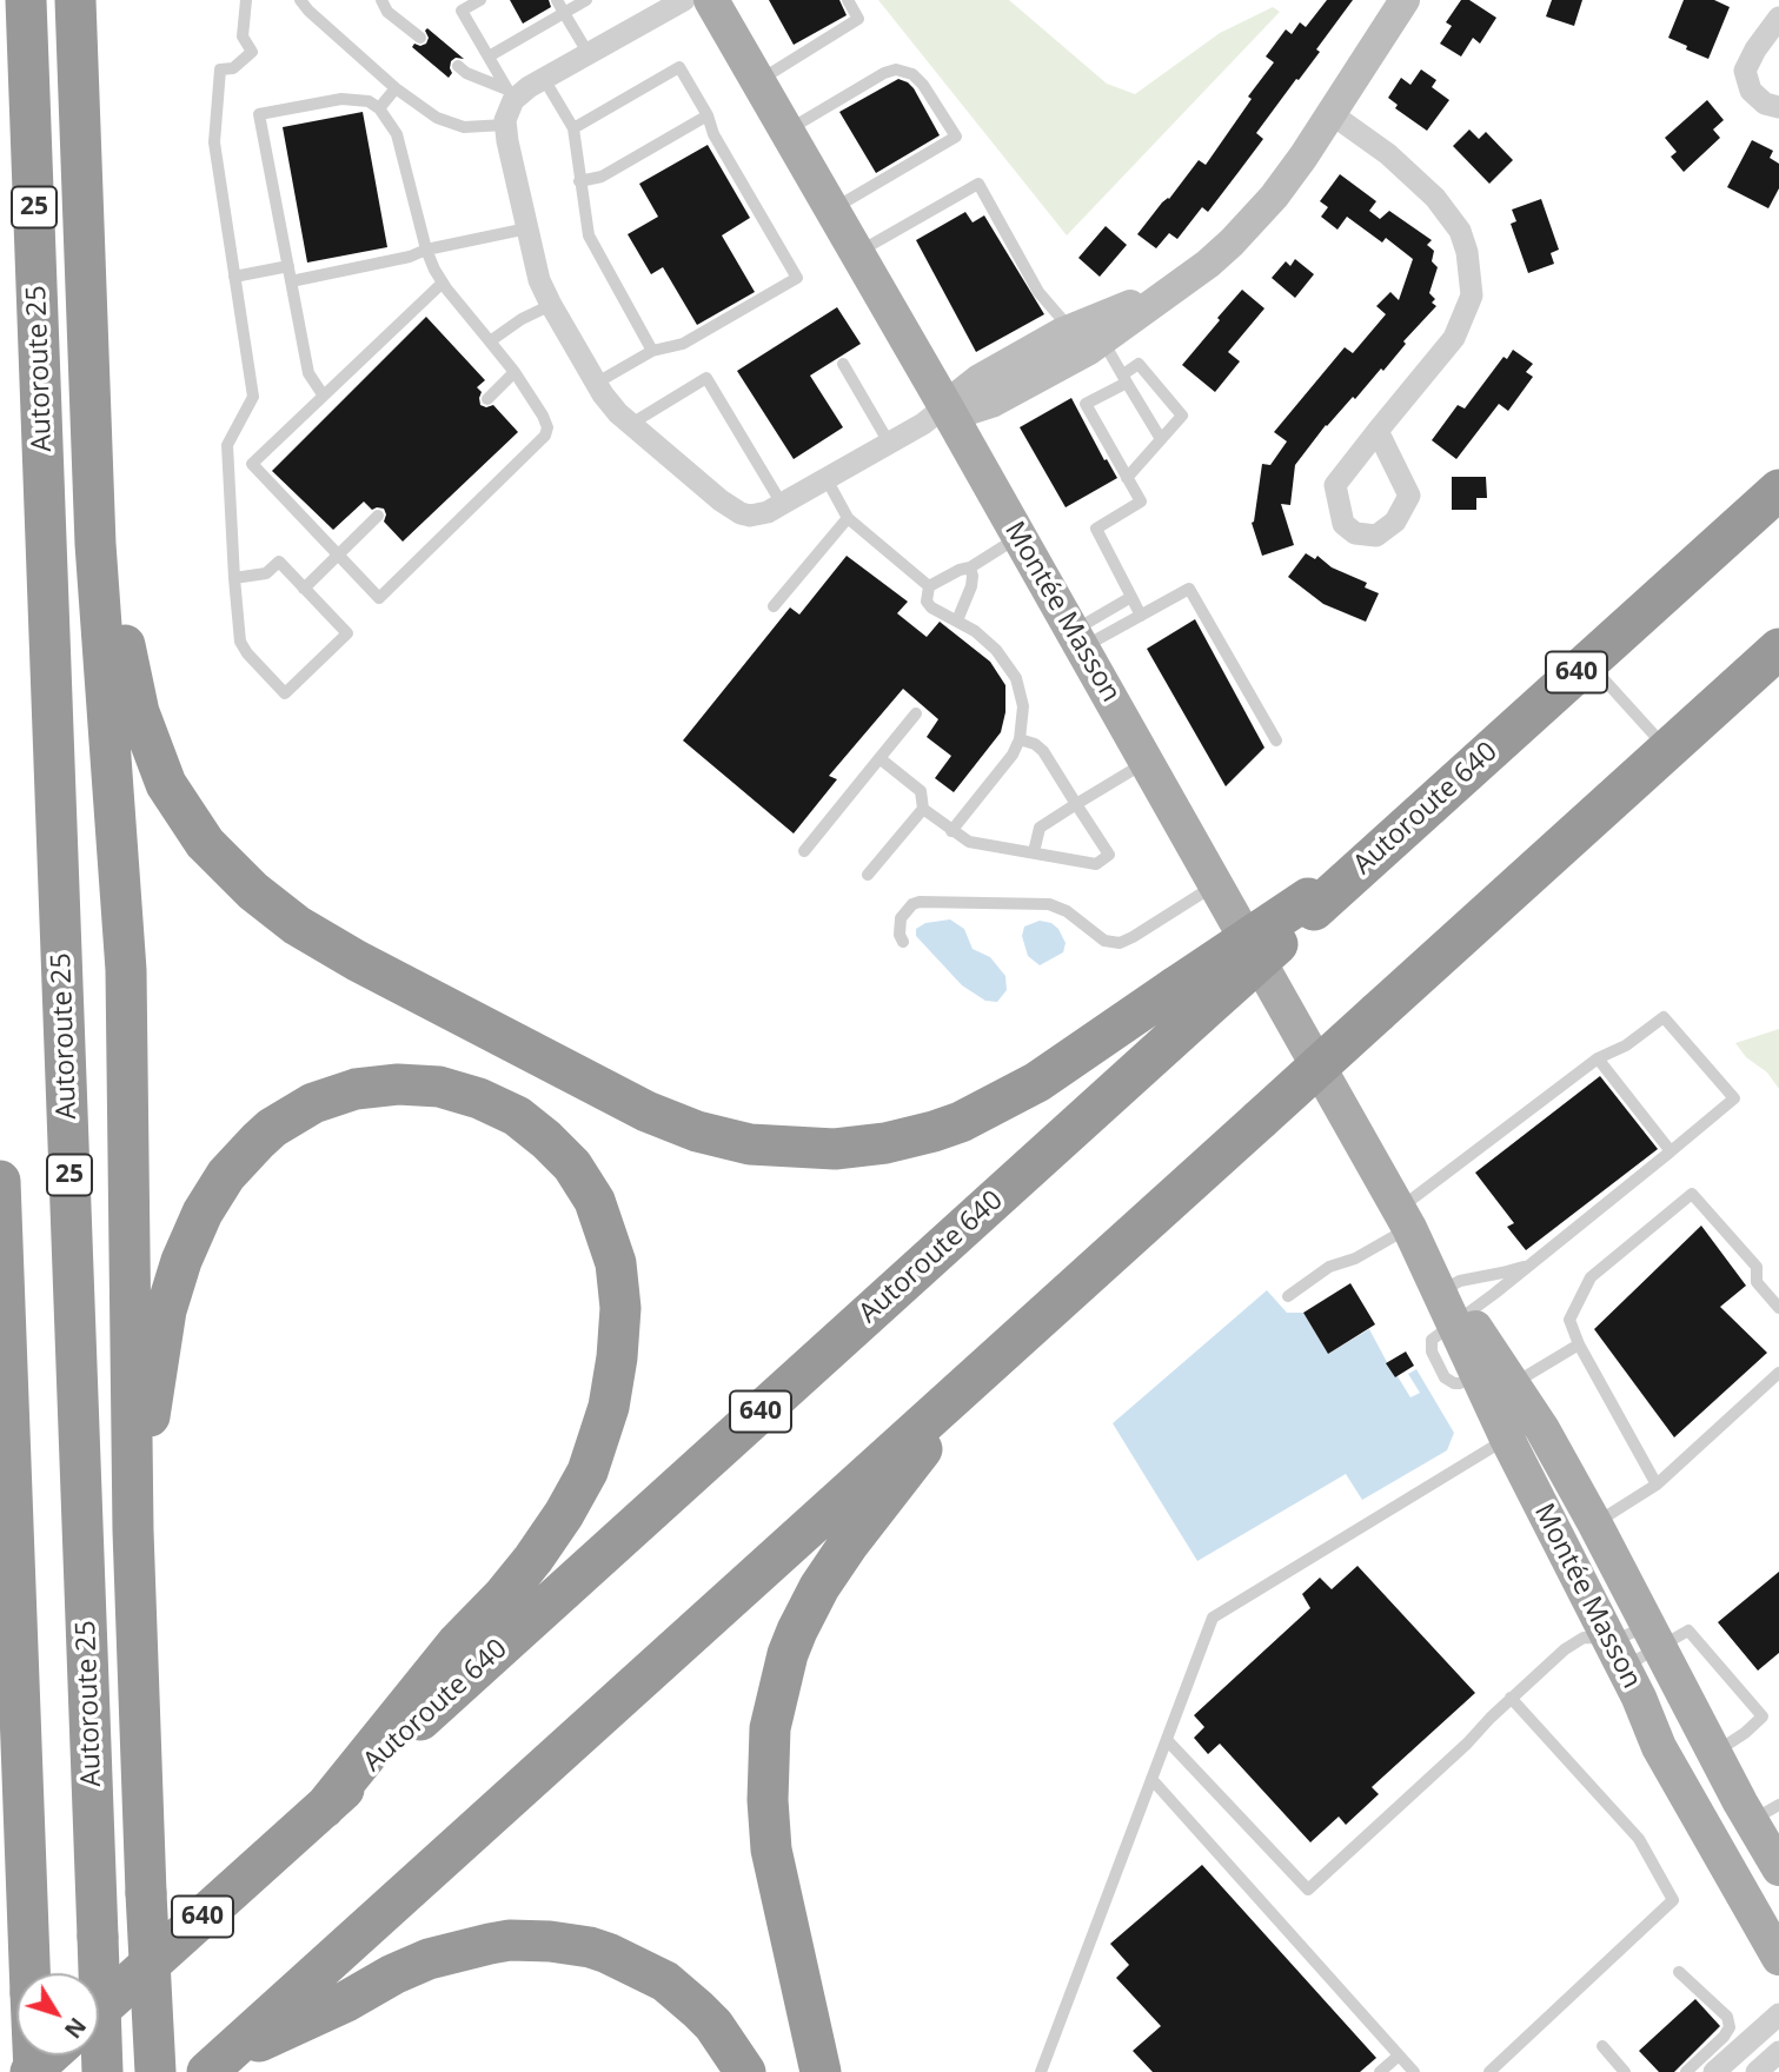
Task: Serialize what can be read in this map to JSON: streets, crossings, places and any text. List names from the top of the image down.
{
  "streets": {
    "highway": [
      "25",
      "Autoroute 25",
      "640",
      "Autoroute 640"
    ],
    "main road": ["Montée Masson"]
  },
  "north": "bottom right"
}
